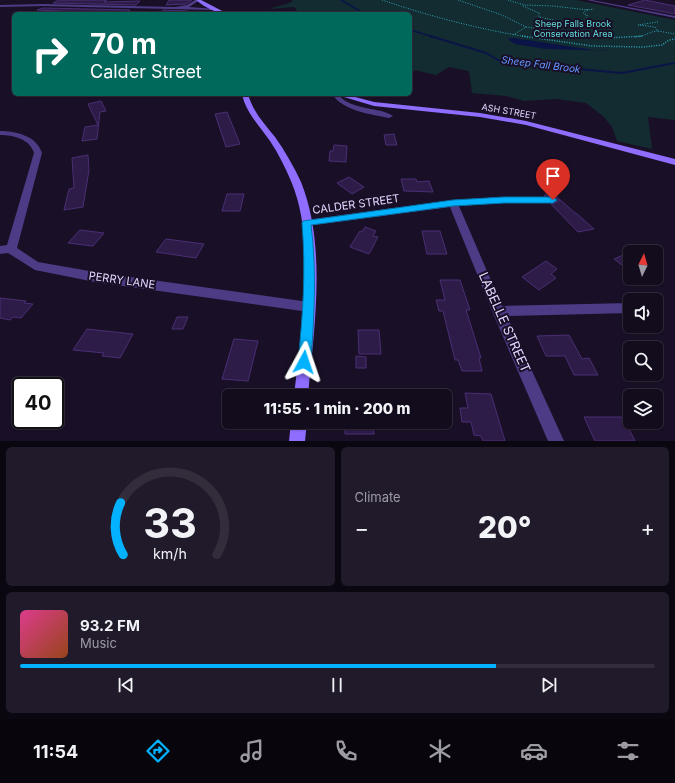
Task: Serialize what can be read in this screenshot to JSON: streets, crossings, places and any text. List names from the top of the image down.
{
  "streets": {
    "street": [
      "ASH STREET",
      "CALDER STREET",
      "PERRY LANE",
      "LABELLE STREET"
    ]
  },
  "crossings": [
    ["CALDER STREET", "LABELLE STREET"]
  ],
  "water": ["Sheep Fall Brook"],
  "parks": ["Sheep Falls Brook Conservation Area"],
  "north": "top",
  "page": {
    "turn": ["70 m", "Calder Street"],
    "limit": "40",
    "trip": "11:55 · 1 min · 200 m",
    "tile": "Climate",
    "heat": ["−", "20°", "+"],
    "song": ["93.2 FM", "Music"],
    "tabs": "11:54",
    "gauge": ["33", "km/h"]
  }
}
